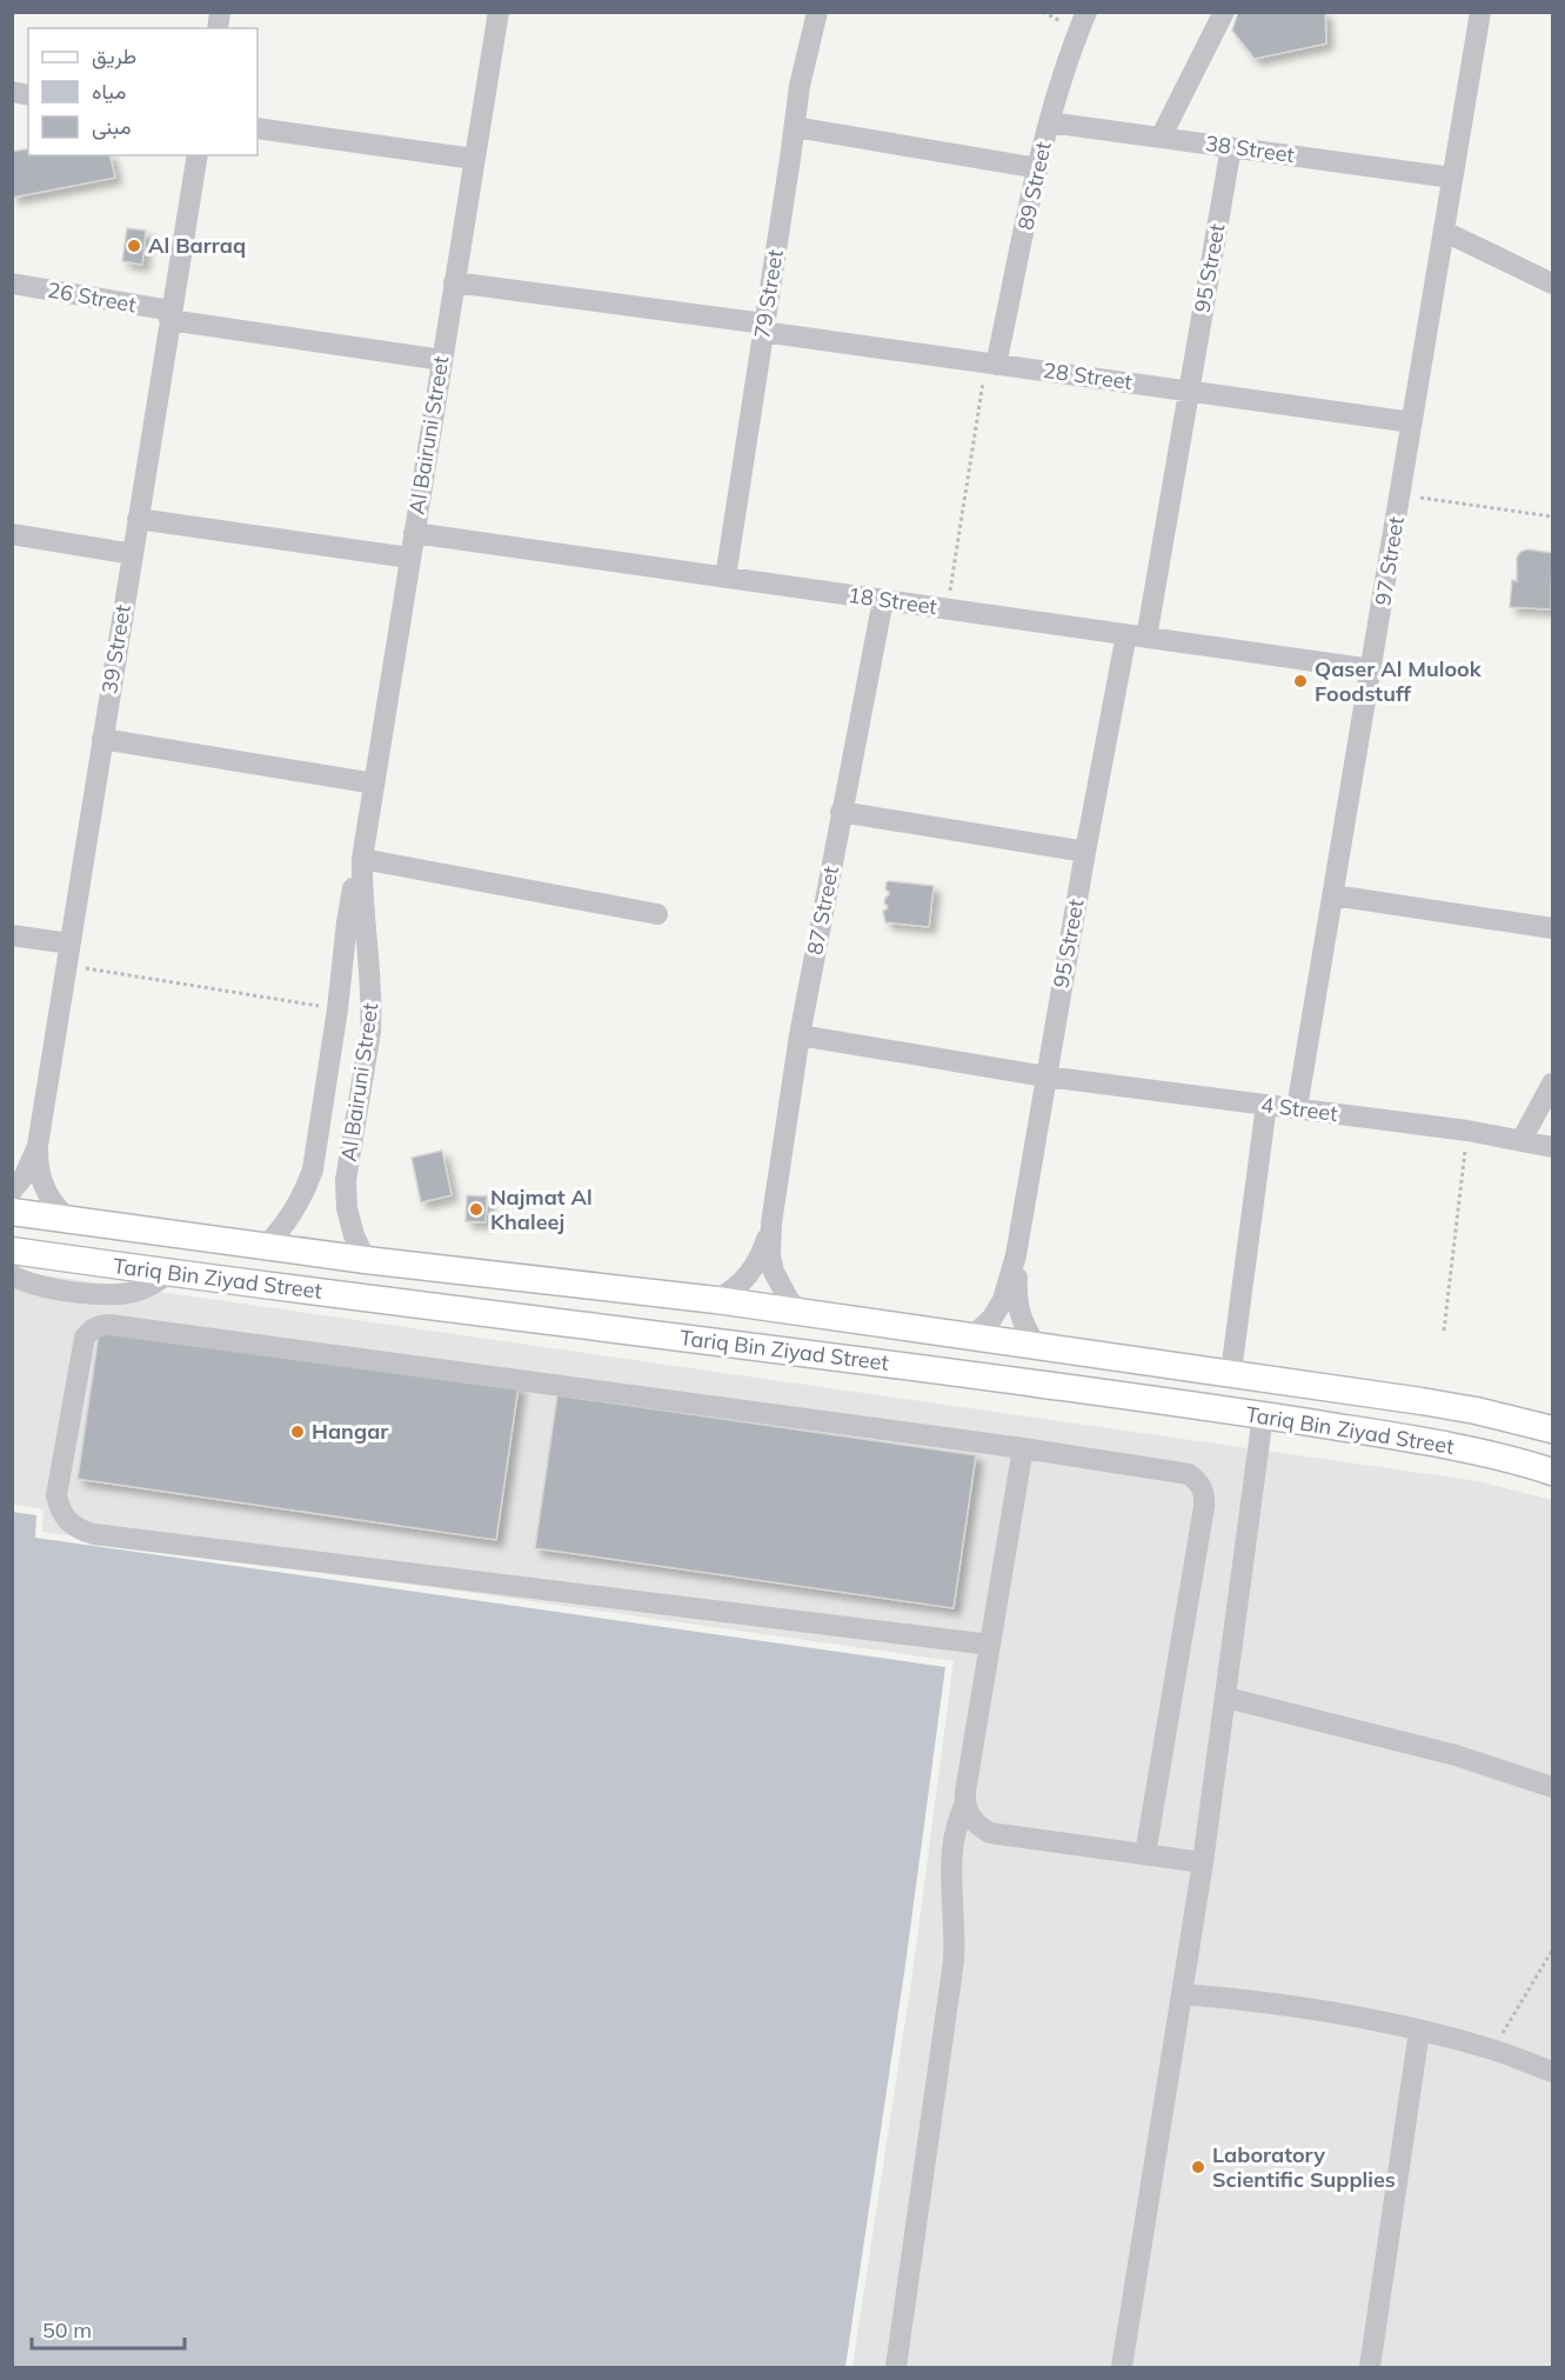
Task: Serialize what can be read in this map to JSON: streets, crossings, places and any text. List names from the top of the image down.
{
  "streets": {
    "main road": ["Tariq Bin Ziyad Street"],
    "street": [
      "38 Street",
      "89 Street",
      "95 Street",
      "79 Street",
      "26 Street",
      "28 Street",
      "Al Bairuni Street",
      "97 Street",
      "18 Street",
      "39 Street",
      "87 Street",
      "4 Street"
    ]
  },
  "crossings": [
    ["38 Street", "89 Street"],
    ["38 Street", "95 Street"],
    ["38 Street", "97 Street"],
    ["89 Street", "28 Street"],
    ["95 Street", "28 Street"],
    ["95 Street", "18 Street"],
    ["95 Street", "4 Street"],
    ["95 Street", "Tariq Bin Ziyad Street"],
    ["79 Street", "28 Street"],
    ["79 Street", "18 Street"],
    ["26 Street", "Al Bairuni Street"],
    ["26 Street", "39 Street"],
    ["28 Street", "Al Bairuni Street"],
    ["28 Street", "97 Street"],
    ["Al Bairuni Street", "18 Street"],
    ["Al Bairuni Street", "Tariq Bin Ziyad Street"],
    ["97 Street", "18 Street"],
    ["97 Street", "4 Street"],
    ["18 Street", "87 Street"],
    ["39 Street", "Tariq Bin Ziyad Street"],
    ["87 Street", "4 Street"],
    ["87 Street", "Tariq Bin Ziyad Street"]
  ],
  "places": [
    "Al Barraq",
    "Qaser Al Mulook Foodstuff",
    "Najmat Al Khaleej",
    "Hangar",
    "Laboratory Scientific Supplies"
  ],
  "legend": ["طريق", "مياه", "مبنى"],
  "scale_bar": "50 m"
}
